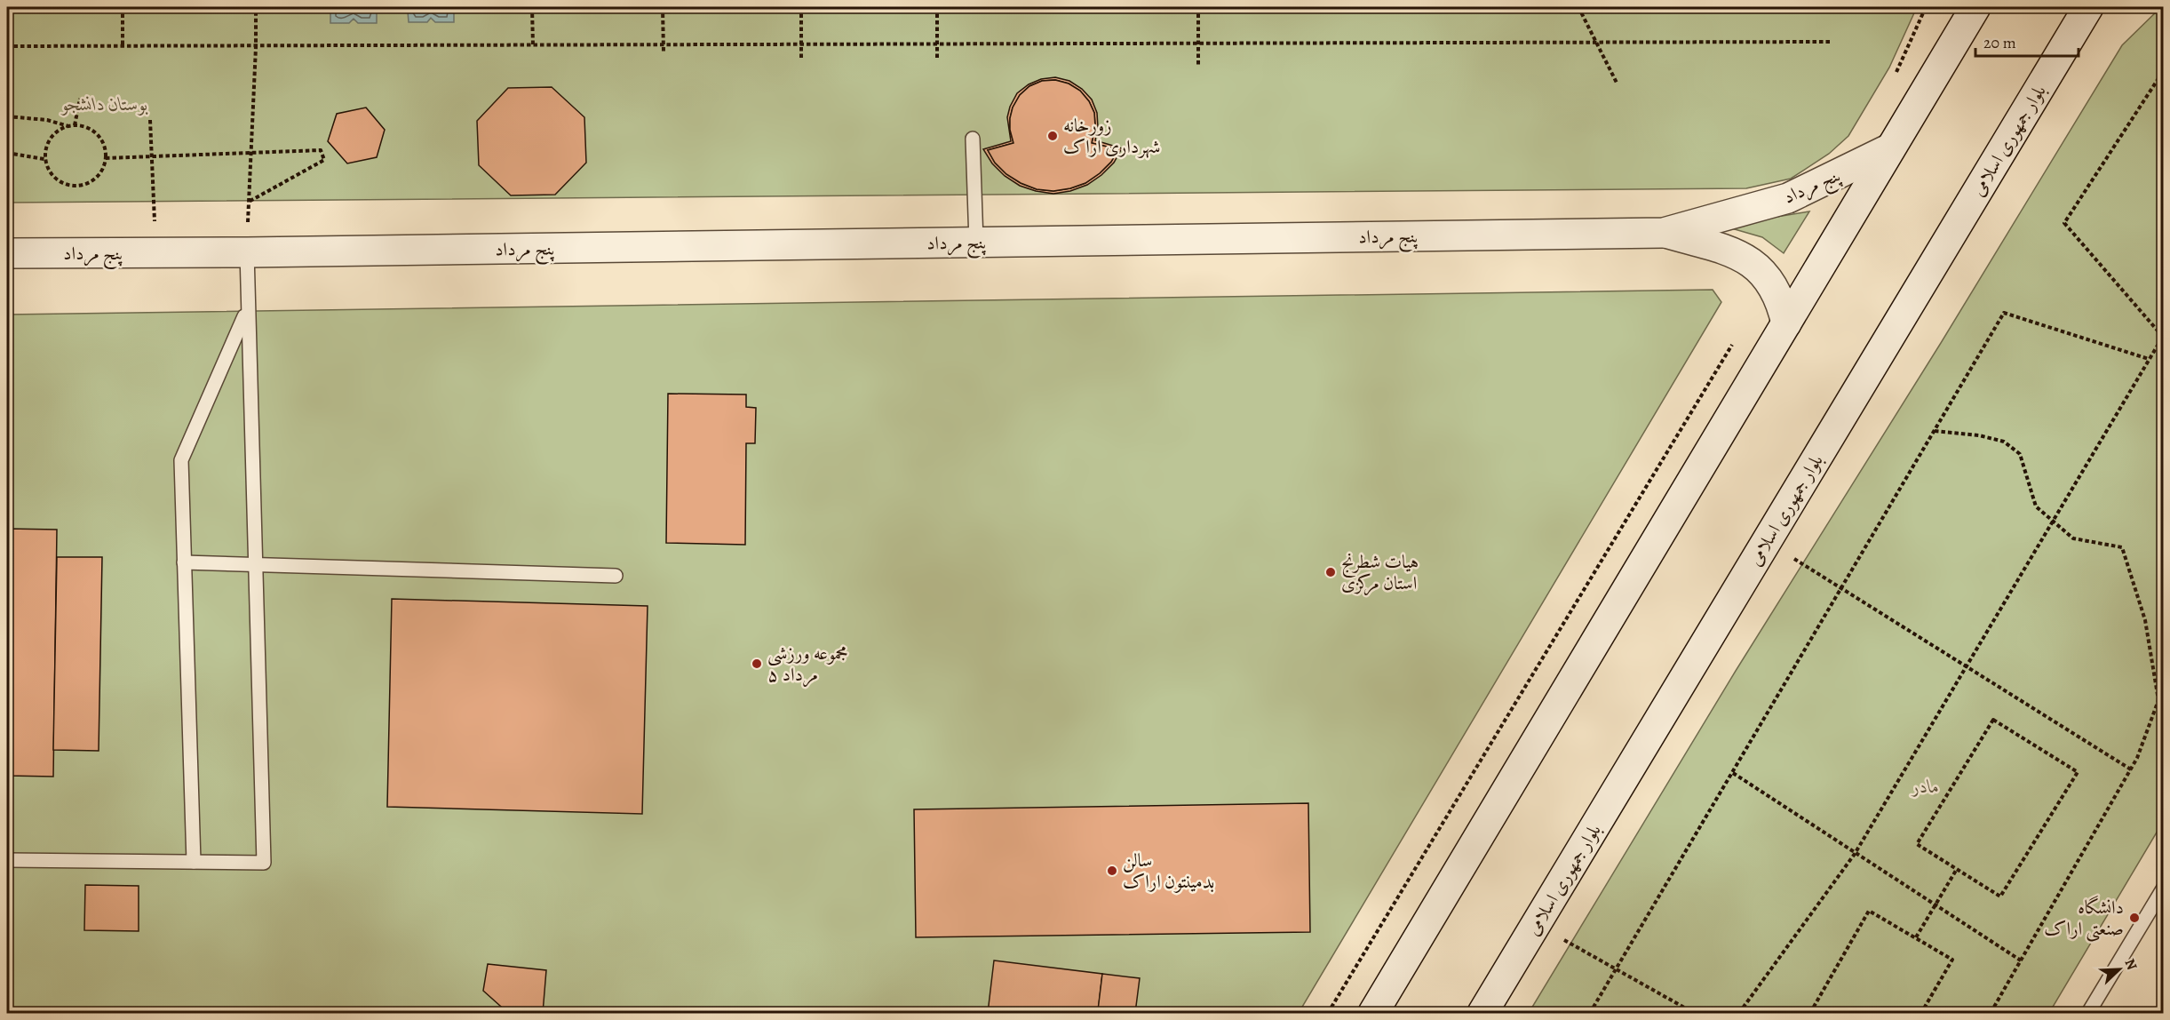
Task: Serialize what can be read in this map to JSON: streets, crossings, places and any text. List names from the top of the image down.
{
  "streets": {
    "main road": ["بلوار جمهوری اسلامی", "پنج مرداد"]
  },
  "parks": ["بوستان دانشجو", "مادر"],
  "places": [
    "زورخانه شهرداری اراک",
    "هیات شطرنج استان مرکزی",
    "مجموعه ورزشی ۵ مرداد",
    "سالن بدمینتون اراک",
    "دانشگاه صنعتی اراک"
  ],
  "scale_bar": "20 m",
  "north": "top right"
}
